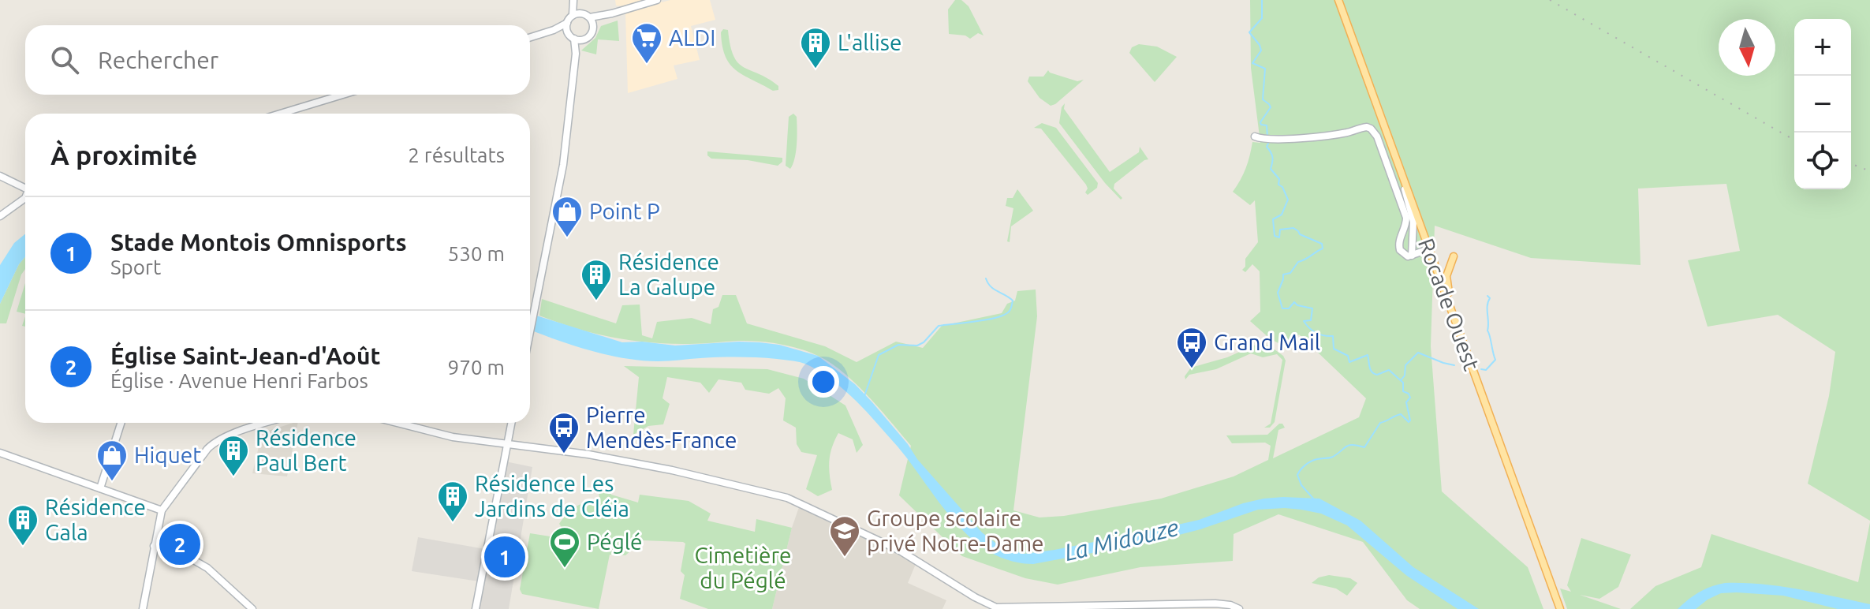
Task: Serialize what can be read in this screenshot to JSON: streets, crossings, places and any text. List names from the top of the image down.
{
  "streets": {
    "main road": ["Rocade Ouest"]
  },
  "water": ["La Midouze"],
  "parks": ["Cimetière du Péglé"],
  "places": {
    "supermarket": ["ALDI"],
    "building": [
      "L'allise",
      "Résidence La Galupe",
      "Résidence Paul Bert",
      "Résidence Les Jardins de Cléia",
      "Résidence Gala"
    ],
    "shop": ["Point P", "Hiquet"],
    "bus stop": ["Grand Mail", "Pierre Mendès-France"],
    "school or university": ["Groupe scolaire privé Notre-Dame"],
    "sports": ["Péglé"]
  },
  "north": "bottom",
  "page": {
    "map_buttons": ["+", "−"],
    "search": "Rechercher",
    "heading": ["À proximité", "2 résultats"],
    "list": [
      {
        "mark": "1",
        "name": "Stade Montois Omnisports",
        "note": "Sport",
        "value": "530 m"
      },
      {
        "mark": "2",
        "name": "Église Saint-Jean-d'Août",
        "note": "Église · Avenue Henri Farbos",
        "value": "970 m"
      }
    ],
    "pins": ["2", "1"]
  }
}
